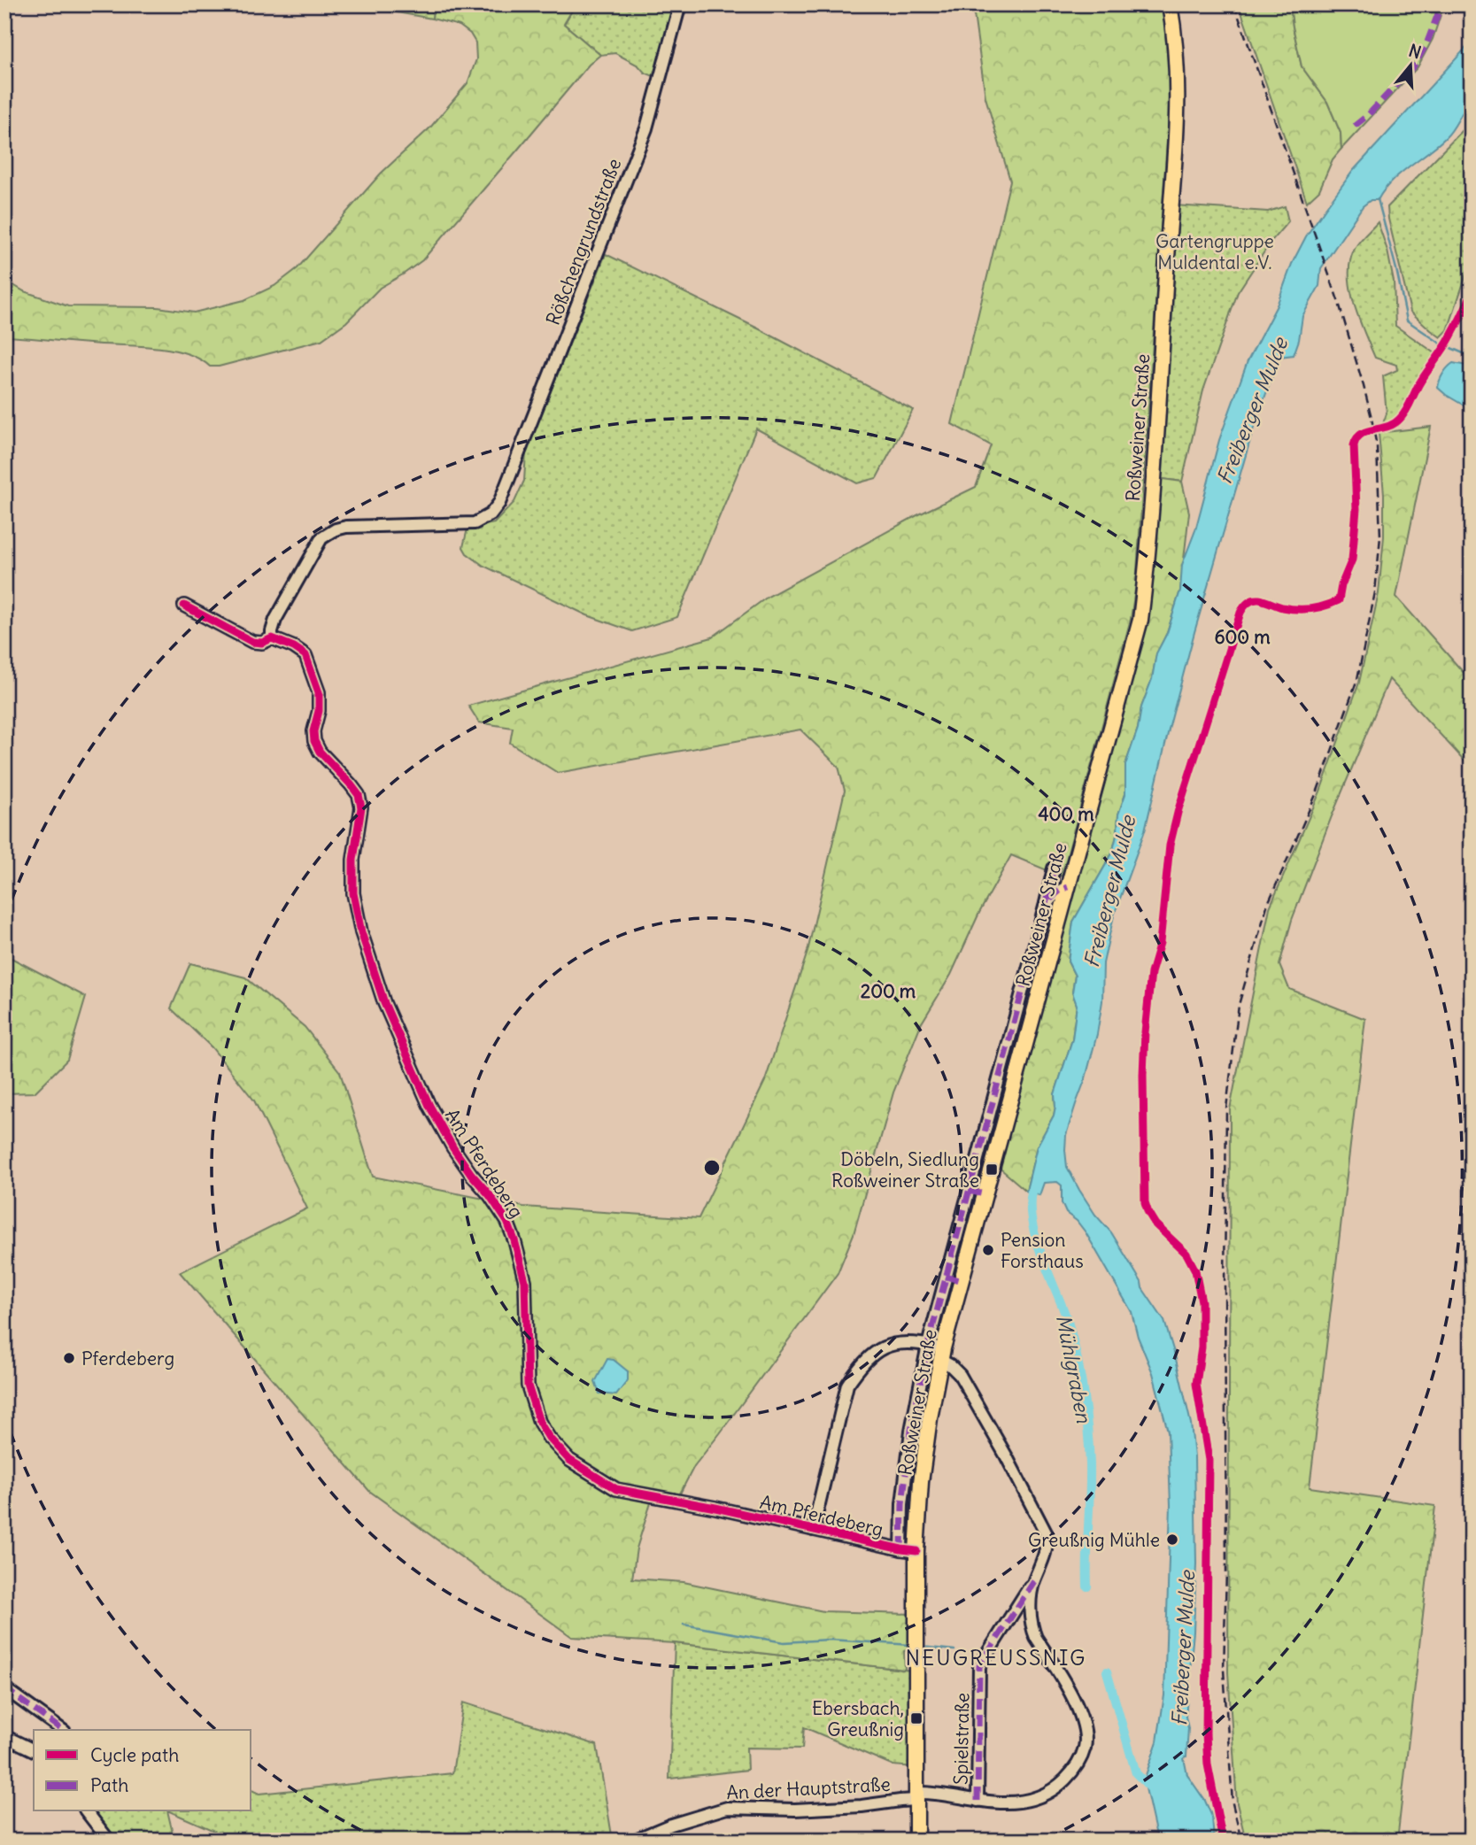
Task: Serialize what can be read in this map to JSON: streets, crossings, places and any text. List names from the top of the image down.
{
  "streets": {
    "main road": ["Roßweiner Straße"],
    "street": [
      "Rößchengrundstraße",
      "Am Pferdeberg",
      "Spielstraße",
      "An der Hauptstraße"
    ]
  },
  "crossings": [
    ["Rößchengrundstraße", "Am Pferdeberg"],
    ["Roßweiner Straße", "Am Pferdeberg"],
    ["Roßweiner Straße", "An der Hauptstraße"],
    ["Spielstraße", "An der Hauptstraße"]
  ],
  "districts": ["NEUGREUSSNIG"],
  "water": ["Freiberger Mulde", "Mühlgraben"],
  "parks": ["Gartengruppe Muldental e.V."],
  "places": {
    "transit": ["Döbeln, Siedlung Roßweiner Straße", "Ebersbach, Greußnig"],
    "other": ["Pension Forsthaus", "Pferdeberg", "Greußnig Mühle"]
  },
  "legend": ["Cycle path", "Path"],
  "north": "top",
  "rings": ["600 m", "400 m", "200 m"]
}
